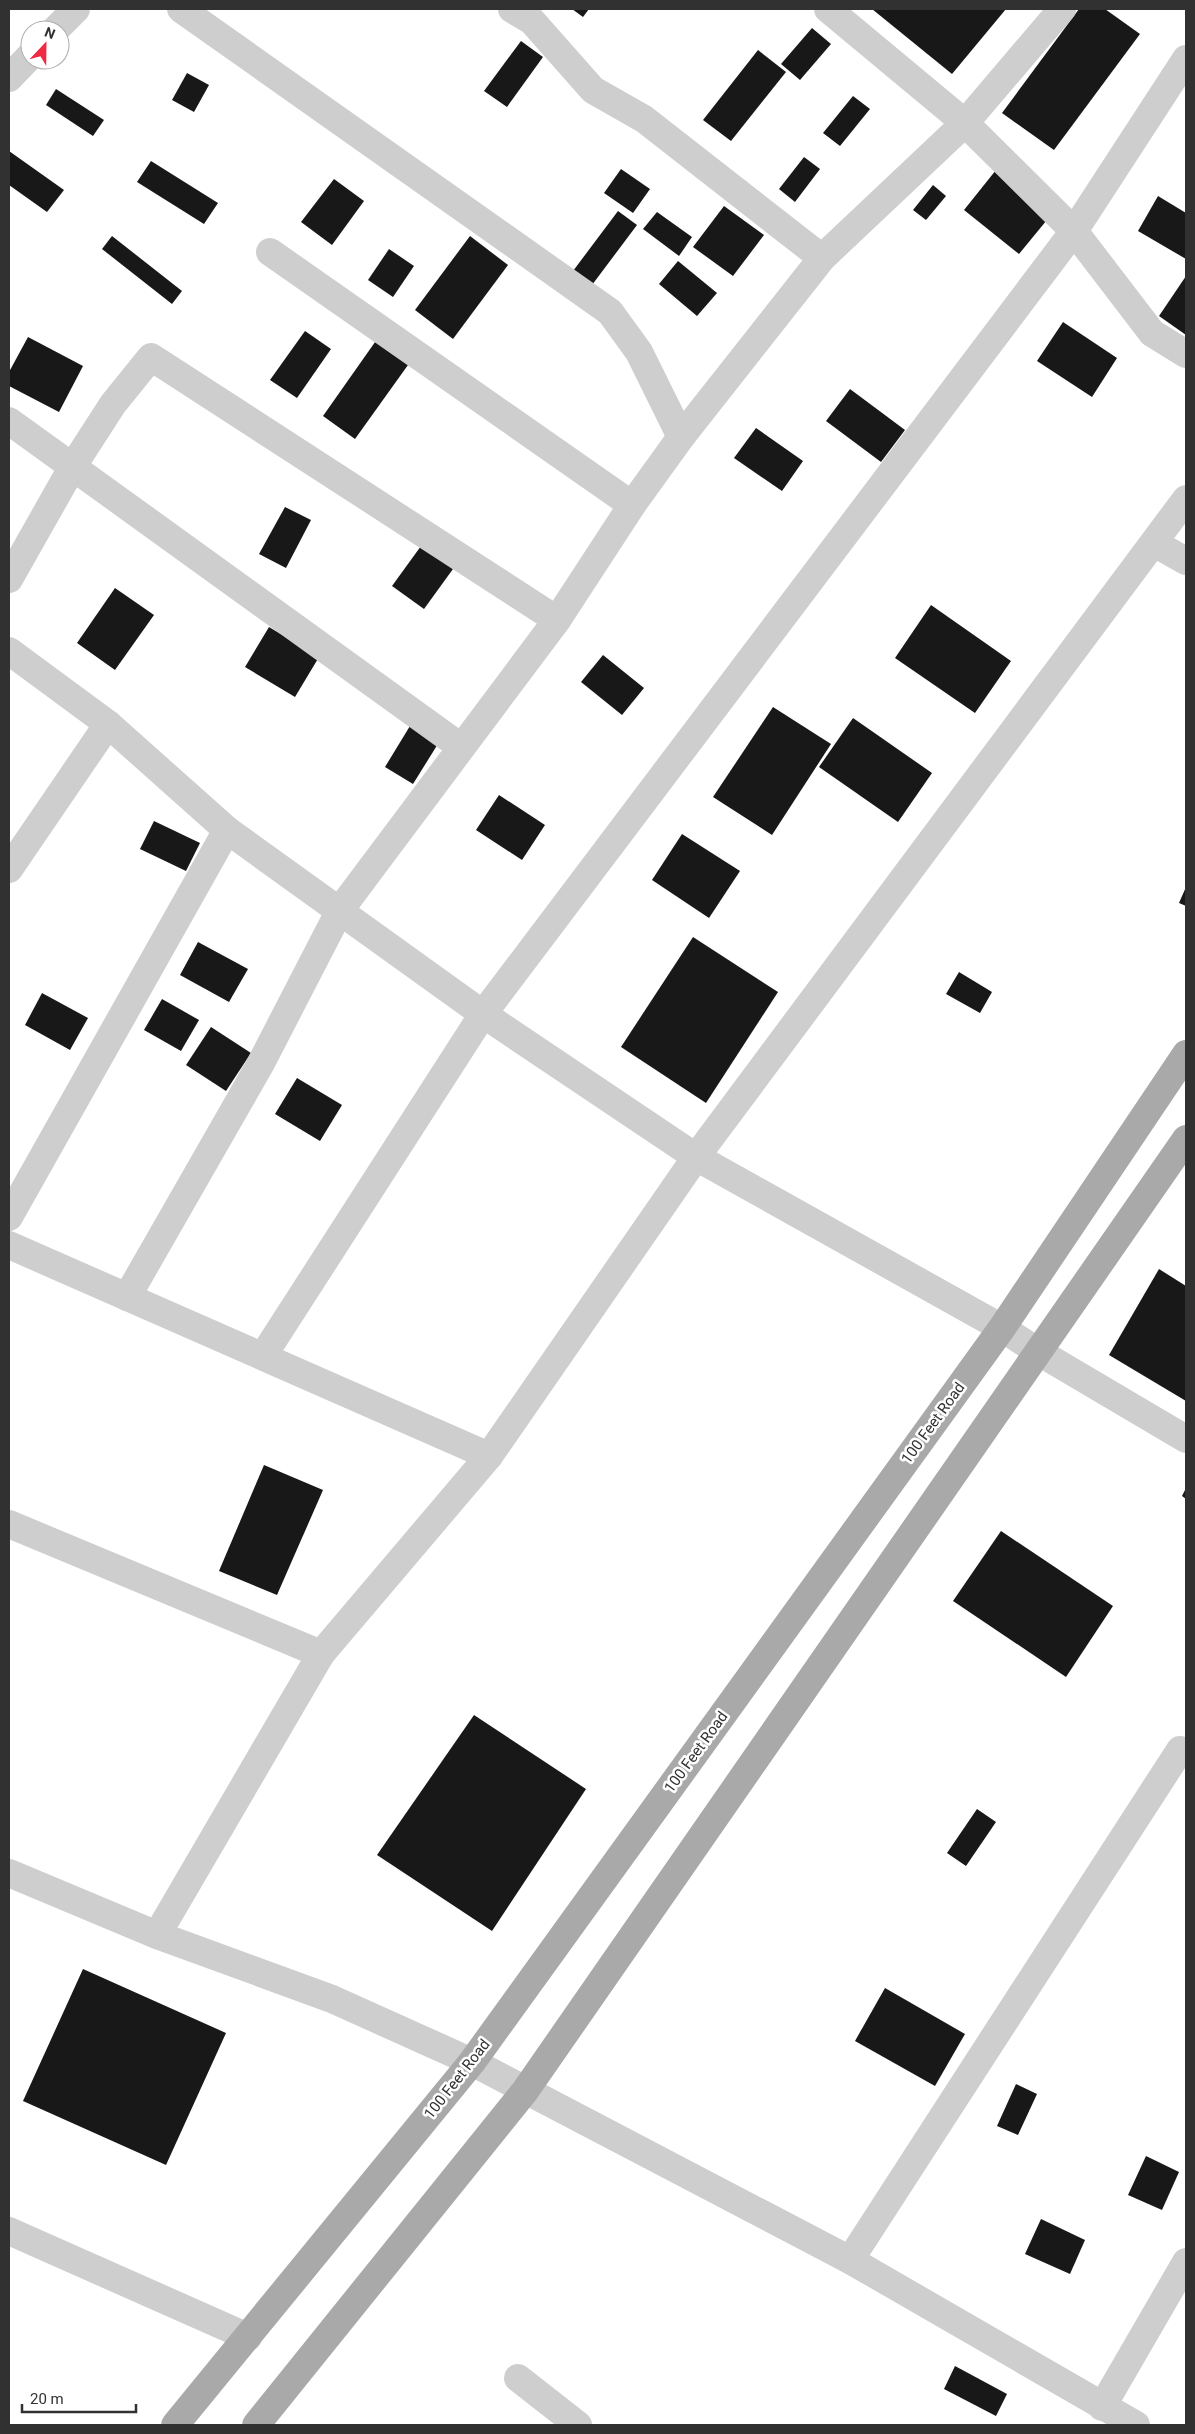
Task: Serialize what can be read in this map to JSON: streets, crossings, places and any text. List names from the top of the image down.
{
  "streets": {
    "main road": ["100 Feet Road"]
  },
  "scale_bar": "20 m",
  "north": "top"
}
